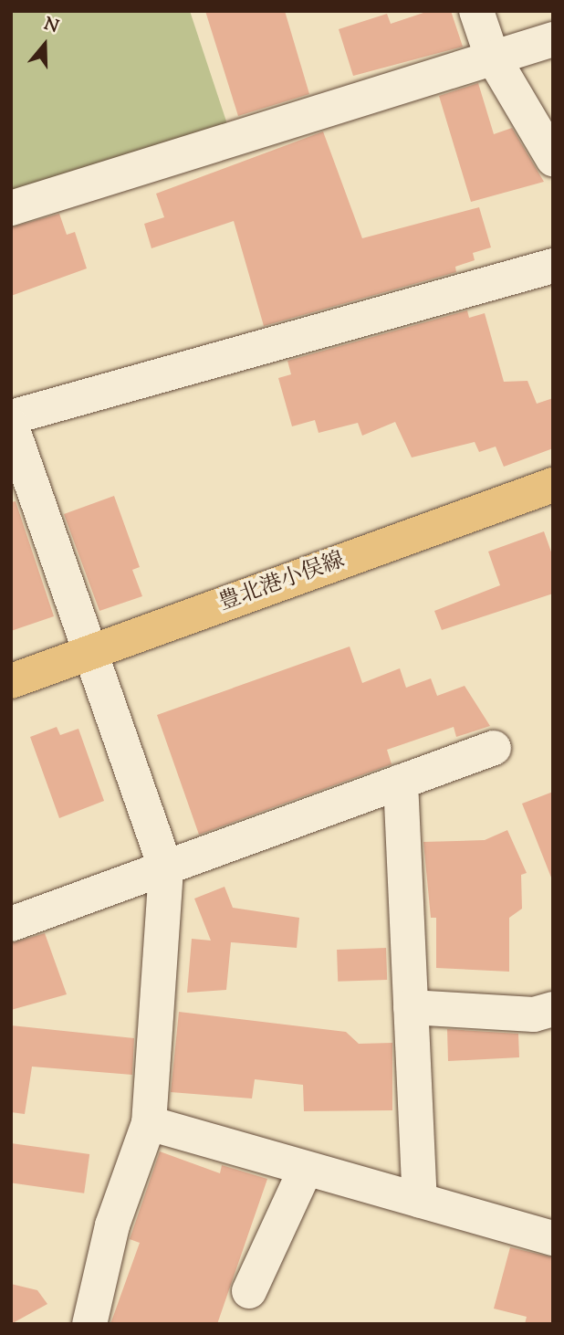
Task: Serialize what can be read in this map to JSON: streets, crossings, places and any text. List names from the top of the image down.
{
  "streets": {
    "main road": ["豊北港小俣線"]
  },
  "north": "top"
}
